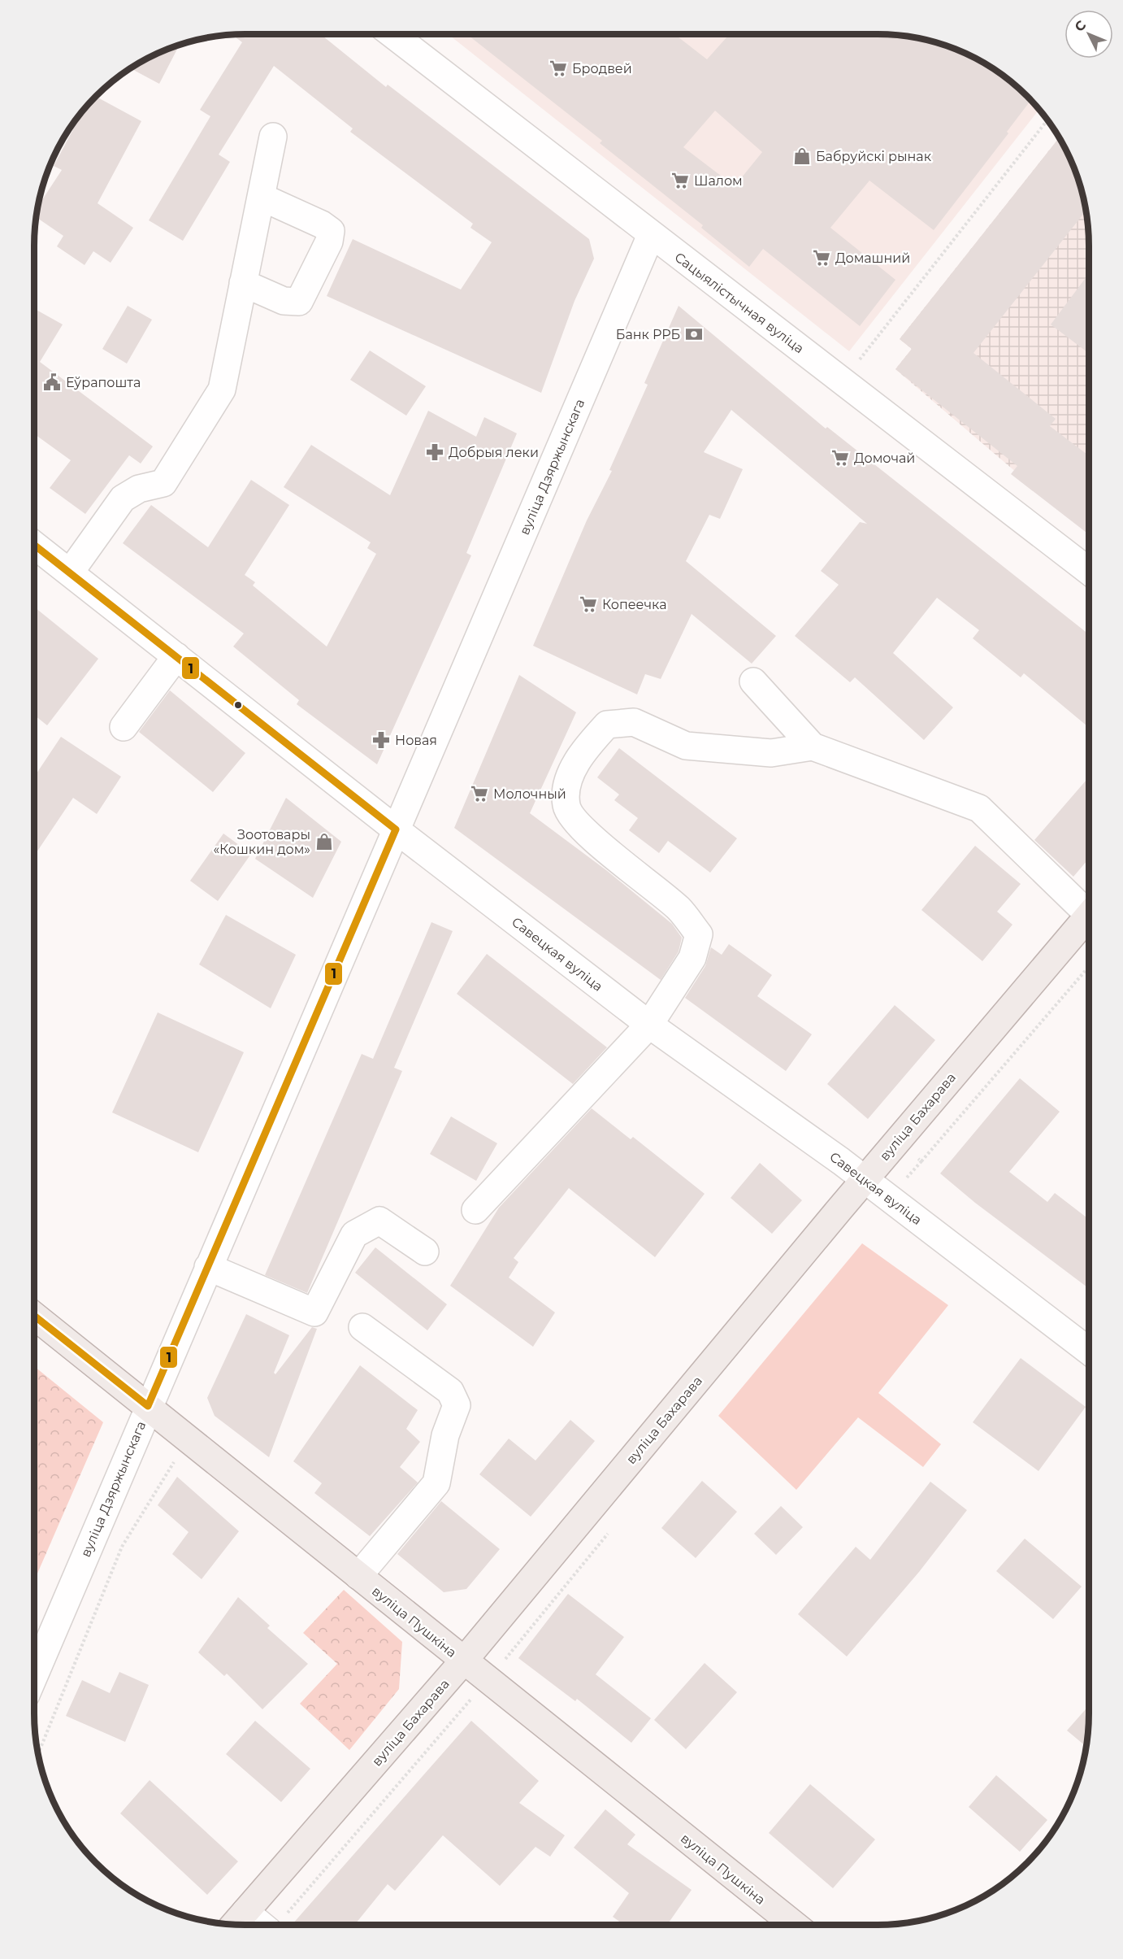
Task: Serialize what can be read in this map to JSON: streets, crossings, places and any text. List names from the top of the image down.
{
  "streets": {
    "main road": ["вуліца Бахарава", "вуліца Пушкіна"],
    "street": ["Сацыялістычная вуліца", "вуліца Дзяржынскага", "Савецкая вуліца"]
  },
  "crossings": [
    ["Сацыялістычная вуліца", "вуліца Дзяржынскага"],
    ["вуліца Дзяржынскага", "Савецкая вуліца"],
    ["вуліца Дзяржынскага", "вуліца Пушкіна"],
    ["Савецкая вуліца", "вуліца Бахарава"],
    ["вуліца Бахарава", "вуліца Пушкіна"]
  ],
  "places": {
    "supermarket": [
      "Бродвей",
      "Шалом",
      "Домашний",
      "Домочай",
      "Копеечка",
      "Молочный"
    ],
    "shop": ["Бабруйскі рынак", "Зоотовары «Кошкин дом»"],
    "bank": ["Банк РРБ"],
    "public building": ["Еўрапошта"],
    "pharmacy": ["Добрыя леки", "Новая"]
  },
  "lines": ["transit line 1"],
  "north": "top left"
}
